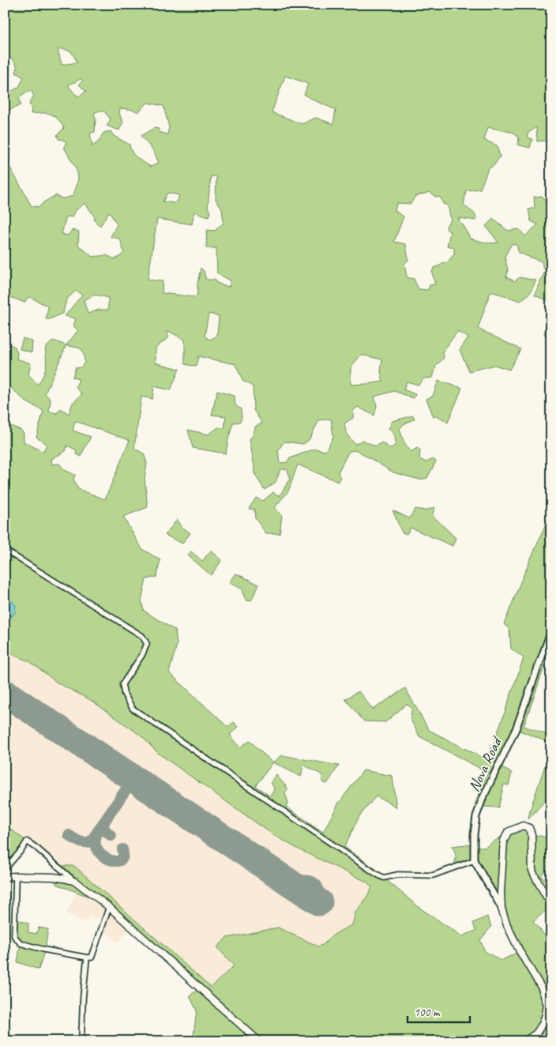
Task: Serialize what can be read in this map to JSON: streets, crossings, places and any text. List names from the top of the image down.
{
  "streets": {
    "street": ["Nova Road"]
  },
  "scale_bar": "100 m"
}
